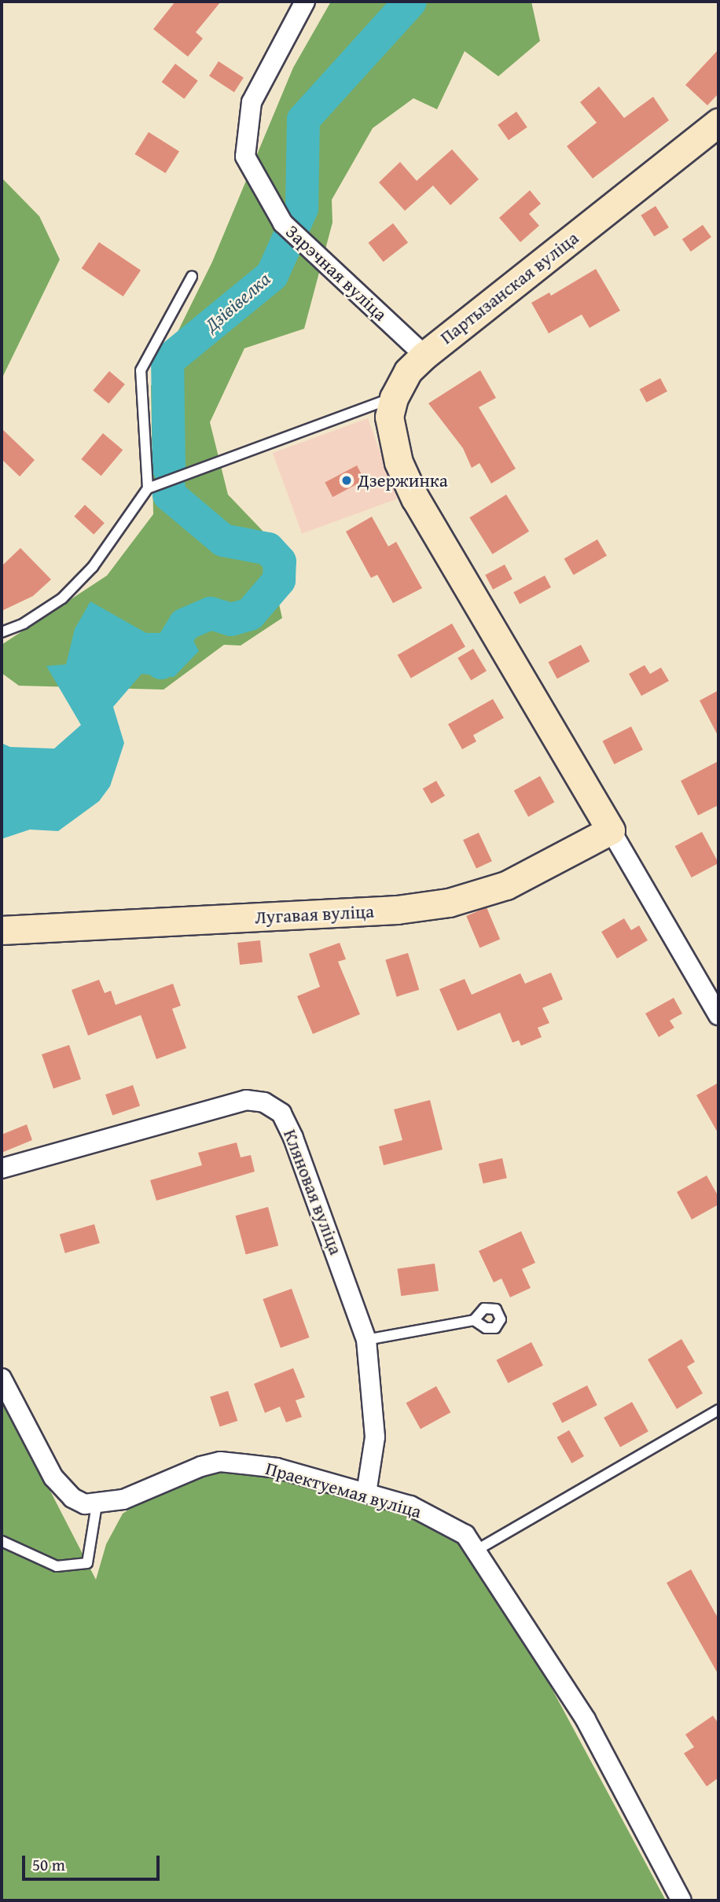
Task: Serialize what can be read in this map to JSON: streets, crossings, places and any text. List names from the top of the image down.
{
  "streets": {
    "street": [
      "Зарэчная вуліца",
      "Партызанская вуліца",
      "Лугавая вуліца",
      "Кляновая вуліца",
      "Праектуемая вуліца"
    ]
  },
  "crossings": [
    ["Зарэчная вуліца", "Партызанская вуліца"],
    ["Партызанская вуліца", "Лугавая вуліца"],
    ["Кляновая вуліца", "Праектуемая вуліца"]
  ],
  "water": ["Дзівівелка"],
  "places": ["Дзержинка"],
  "scale_bar": "50 m"
}
